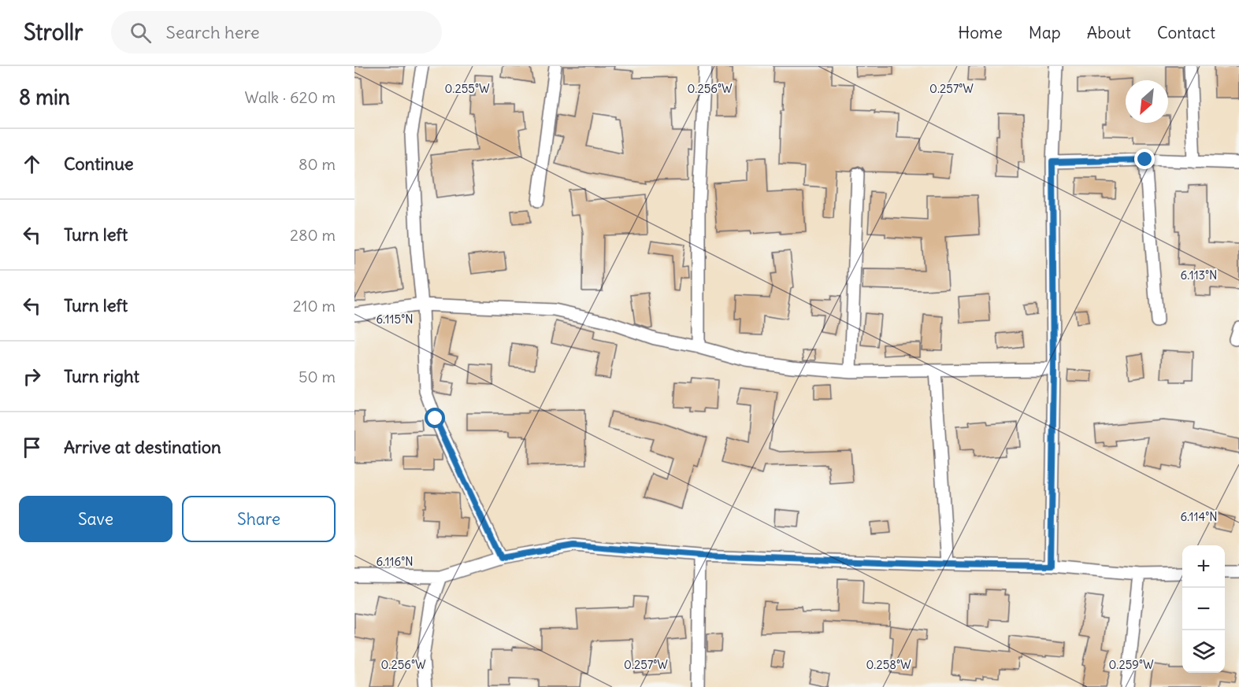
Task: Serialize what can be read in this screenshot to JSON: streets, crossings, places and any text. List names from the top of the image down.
{
  "north": "bottom left",
  "page": {
    "header": "Strollr",
    "search": "Search here",
    "nav": [
      "Home",
      "Map",
      "About",
      "Contact"
    ],
    "heading": ["8 min", "Walk · 620 m"],
    "list": [
      ["Continue", "80 m"],
      ["Turn left", "280 m"],
      ["Turn left", "210 m"],
      ["Turn right", "50 m"],
      "Arrive at destination"
    ],
    "buttons": ["Save", "Share"],
    "map_buttons": ["+", "−"]
  },
  "coordinates": [
    "0.255°W",
    "0.256°W",
    "0.257°W",
    "6.113°N",
    "6.115°N",
    "6.114°N",
    "6.116°N",
    "0.258°W",
    "0.259°W"
  ]
}
